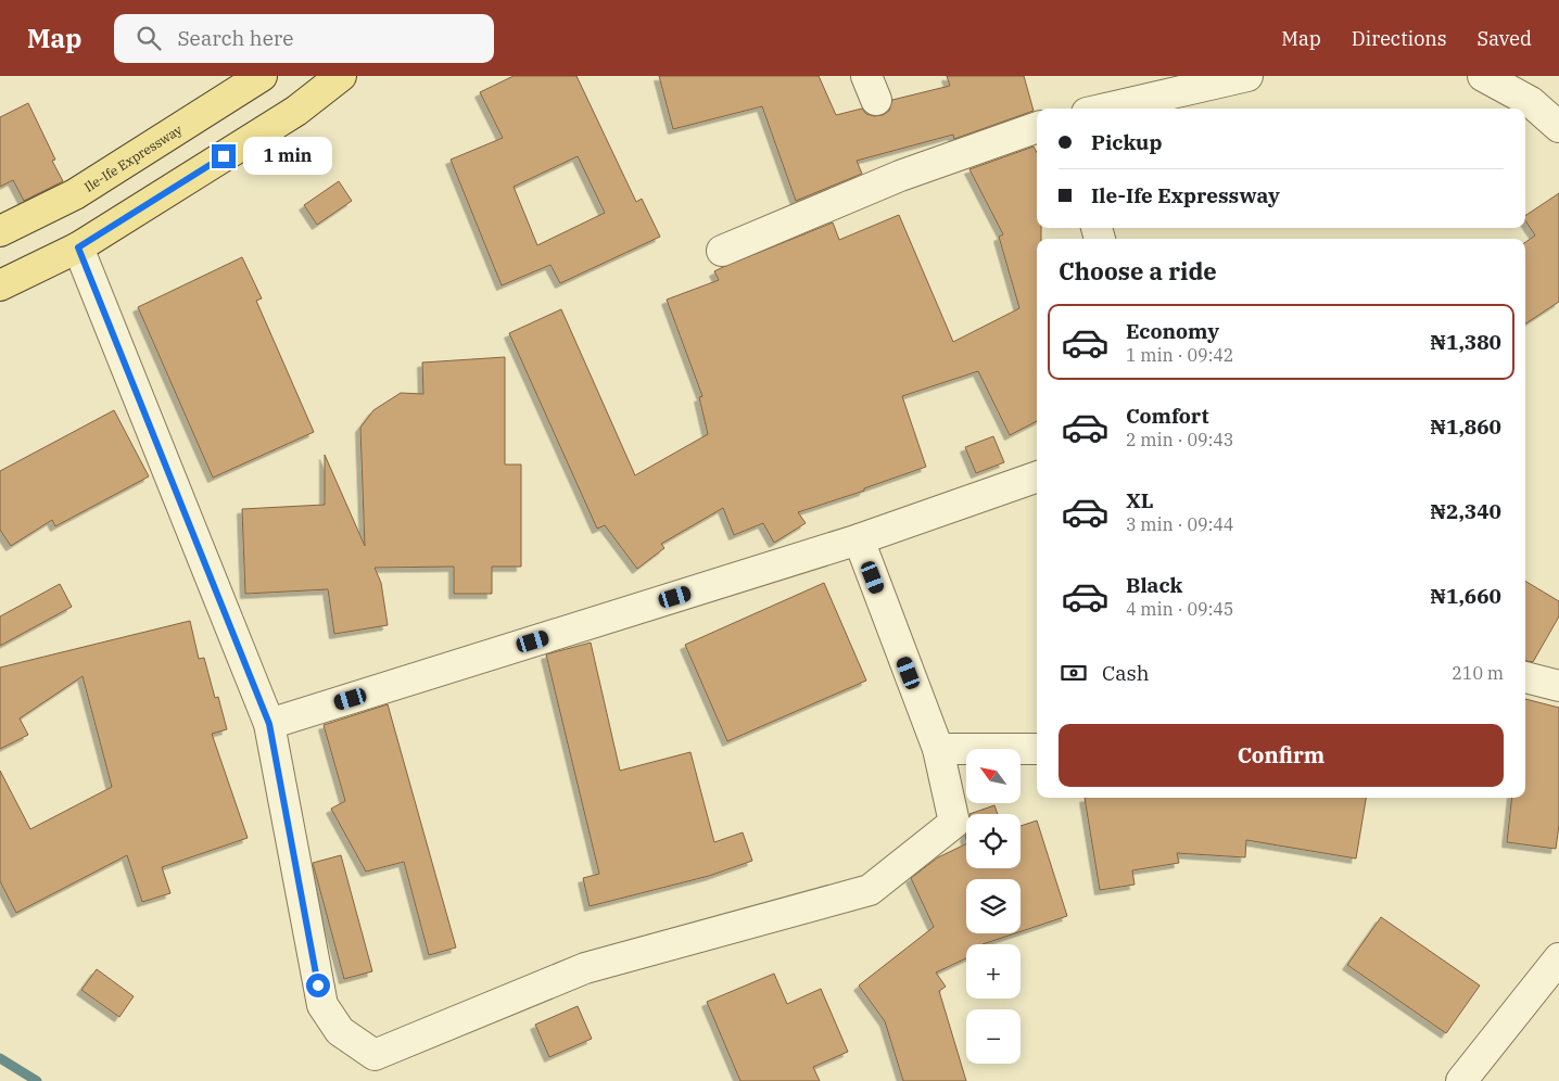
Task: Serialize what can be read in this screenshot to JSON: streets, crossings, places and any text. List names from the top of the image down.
{
  "streets": {
    "main road": ["Ile-Ife Expressway"]
  },
  "north": "top left",
  "page": {
    "header": "Map",
    "search": "Search here",
    "nav": ["Map", "Directions", "Saved"],
    "banner": ["Pickup", "Ile-Ife Expressway"],
    "bubble": "1 min",
    "heading": "Choose a ride",
    "list": [
      {
        "name": "Economy",
        "note": "1 min · 09:42",
        "value": "₦1,380"
      },
      {
        "name": "Comfort",
        "note": "2 min · 09:43",
        "value": "₦1,860"
      },
      {
        "name": "XL",
        "note": "3 min · 09:44",
        "value": "₦2,340"
      },
      {
        "name": "Black",
        "note": "4 min · 09:45",
        "value": "₦1,660"
      }
    ],
    "pay": ["Cash", "210 m"],
    "buttons": "Confirm",
    "map_buttons": ["+", "−"]
  }
}
